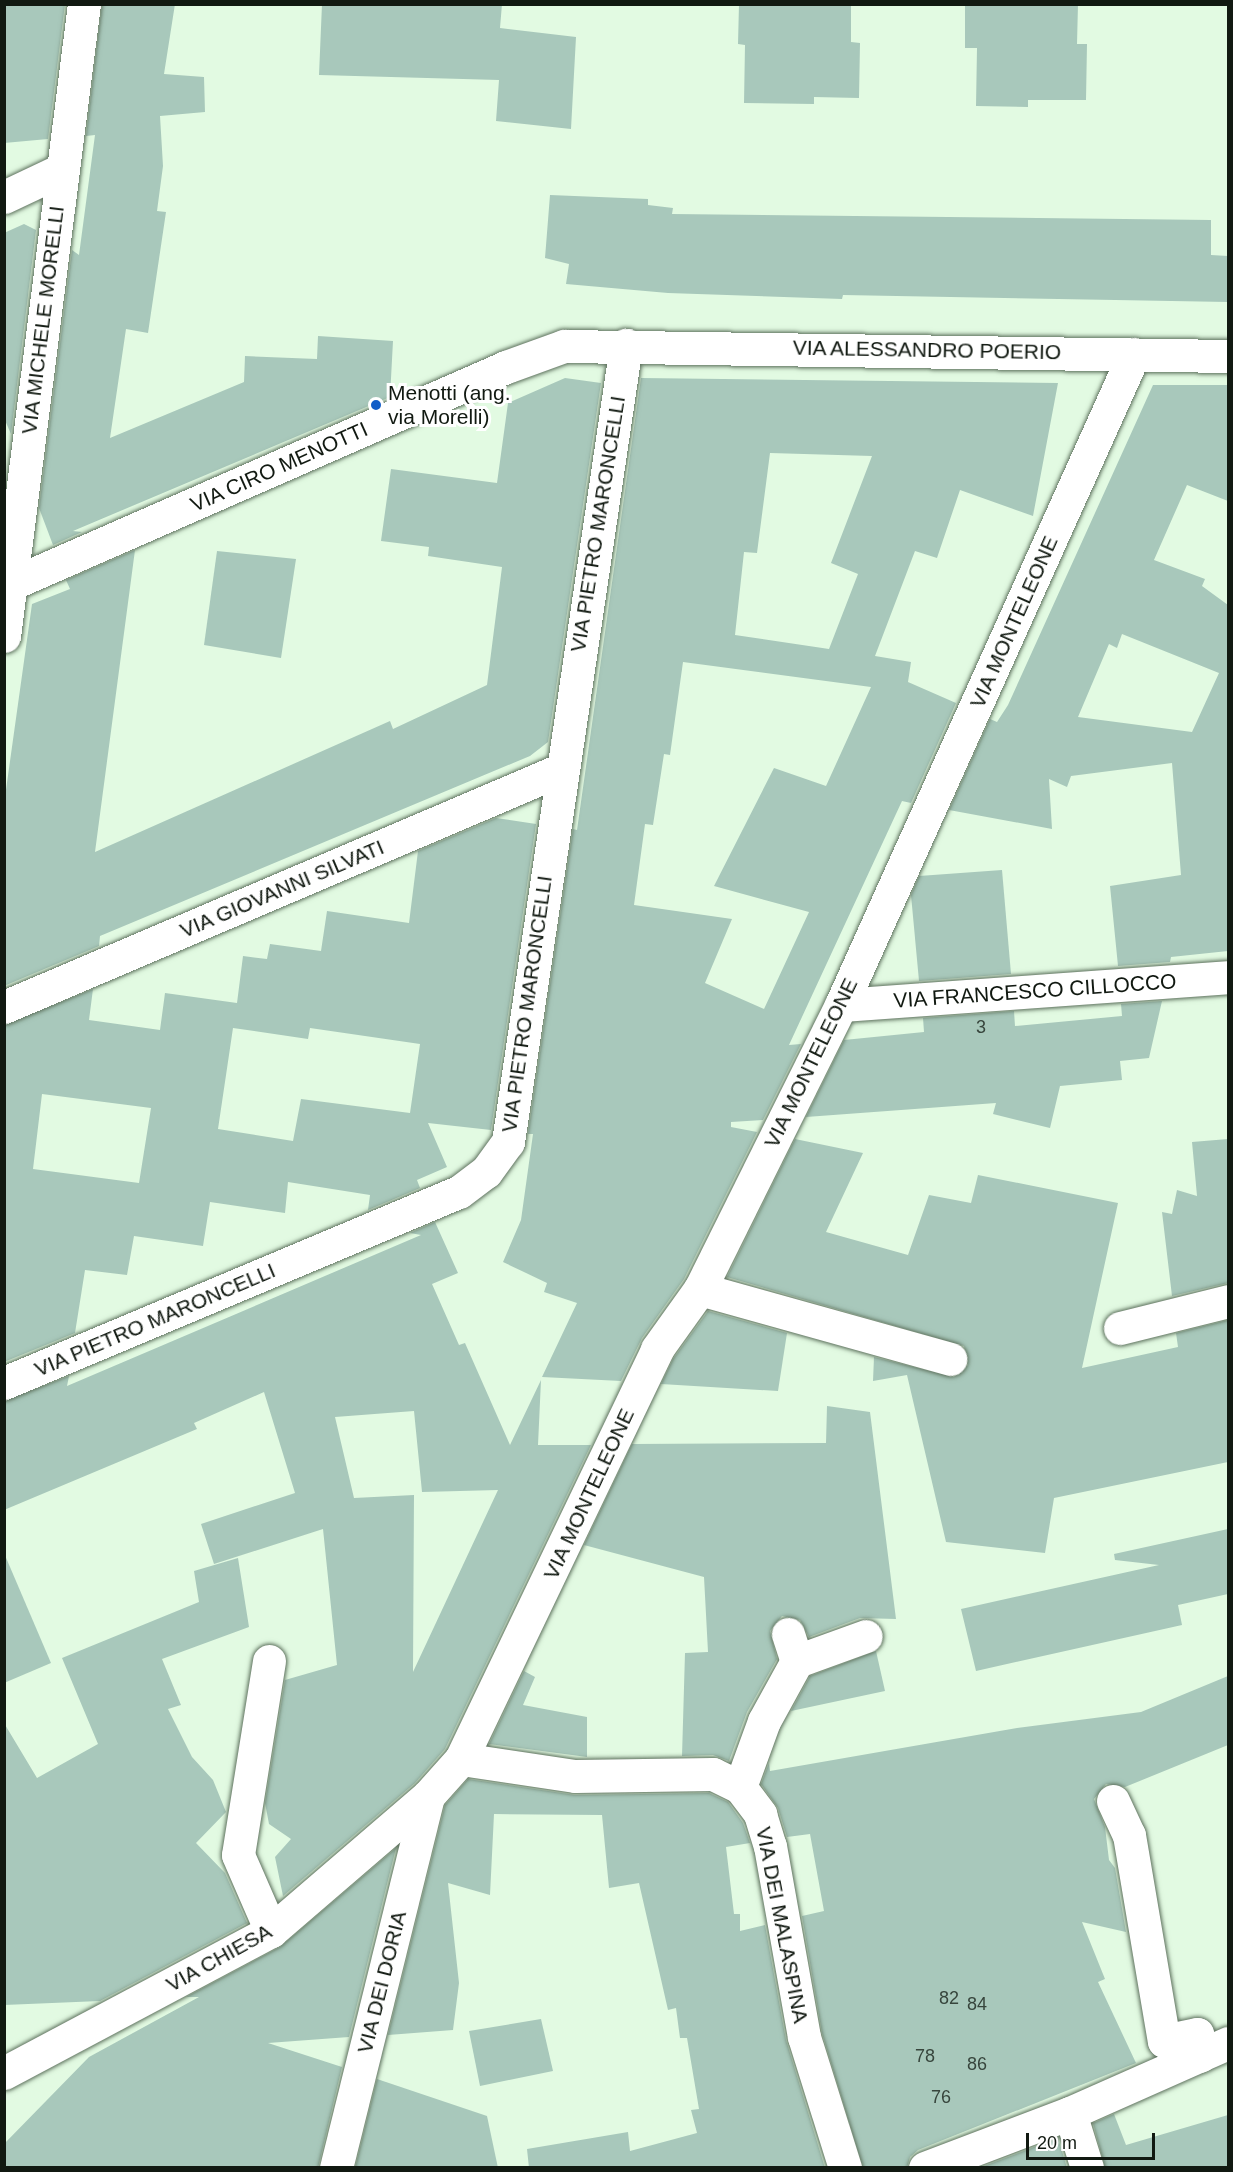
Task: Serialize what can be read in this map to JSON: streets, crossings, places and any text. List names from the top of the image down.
{
  "streets": {
    "street": [
      "VIA MICHELE MORELLI",
      "VIA ALESSANDRO POERIO",
      "VIA CIRO MENOTTI",
      "VIA PIETRO MARONCELLI",
      "VIA MONTELEONE",
      "VIA GIOVANNI SILVATI",
      "VIA FRANCESCO CILLOCCO",
      "VIA DEI MALASPINA",
      "VIA CHIESA",
      "VIA DEI DORIA"
    ]
  },
  "crossings": [
    ["VIA MICHELE MORELLI", "VIA CIRO MENOTTI"],
    ["VIA ALESSANDRO POERIO", "VIA CIRO MENOTTI"],
    ["VIA ALESSANDRO POERIO", "VIA PIETRO MARONCELLI"],
    ["VIA ALESSANDRO POERIO", "VIA MONTELEONE"],
    ["VIA CIRO MENOTTI", "VIA PIETRO MARONCELLI"],
    ["VIA PIETRO MARONCELLI", "VIA GIOVANNI SILVATI"],
    ["VIA MONTELEONE", "VIA FRANCESCO CILLOCCO"],
    ["VIA MONTELEONE", "VIA CHIESA"],
    ["VIA CHIESA", "VIA DEI DORIA"]
  ],
  "places": ["Menotti (ang. via Morelli)"],
  "house_numbers": [
    "3",
    "82",
    "84",
    "78",
    "86",
    "76"
  ],
  "scale_bar": "20 m"
}
